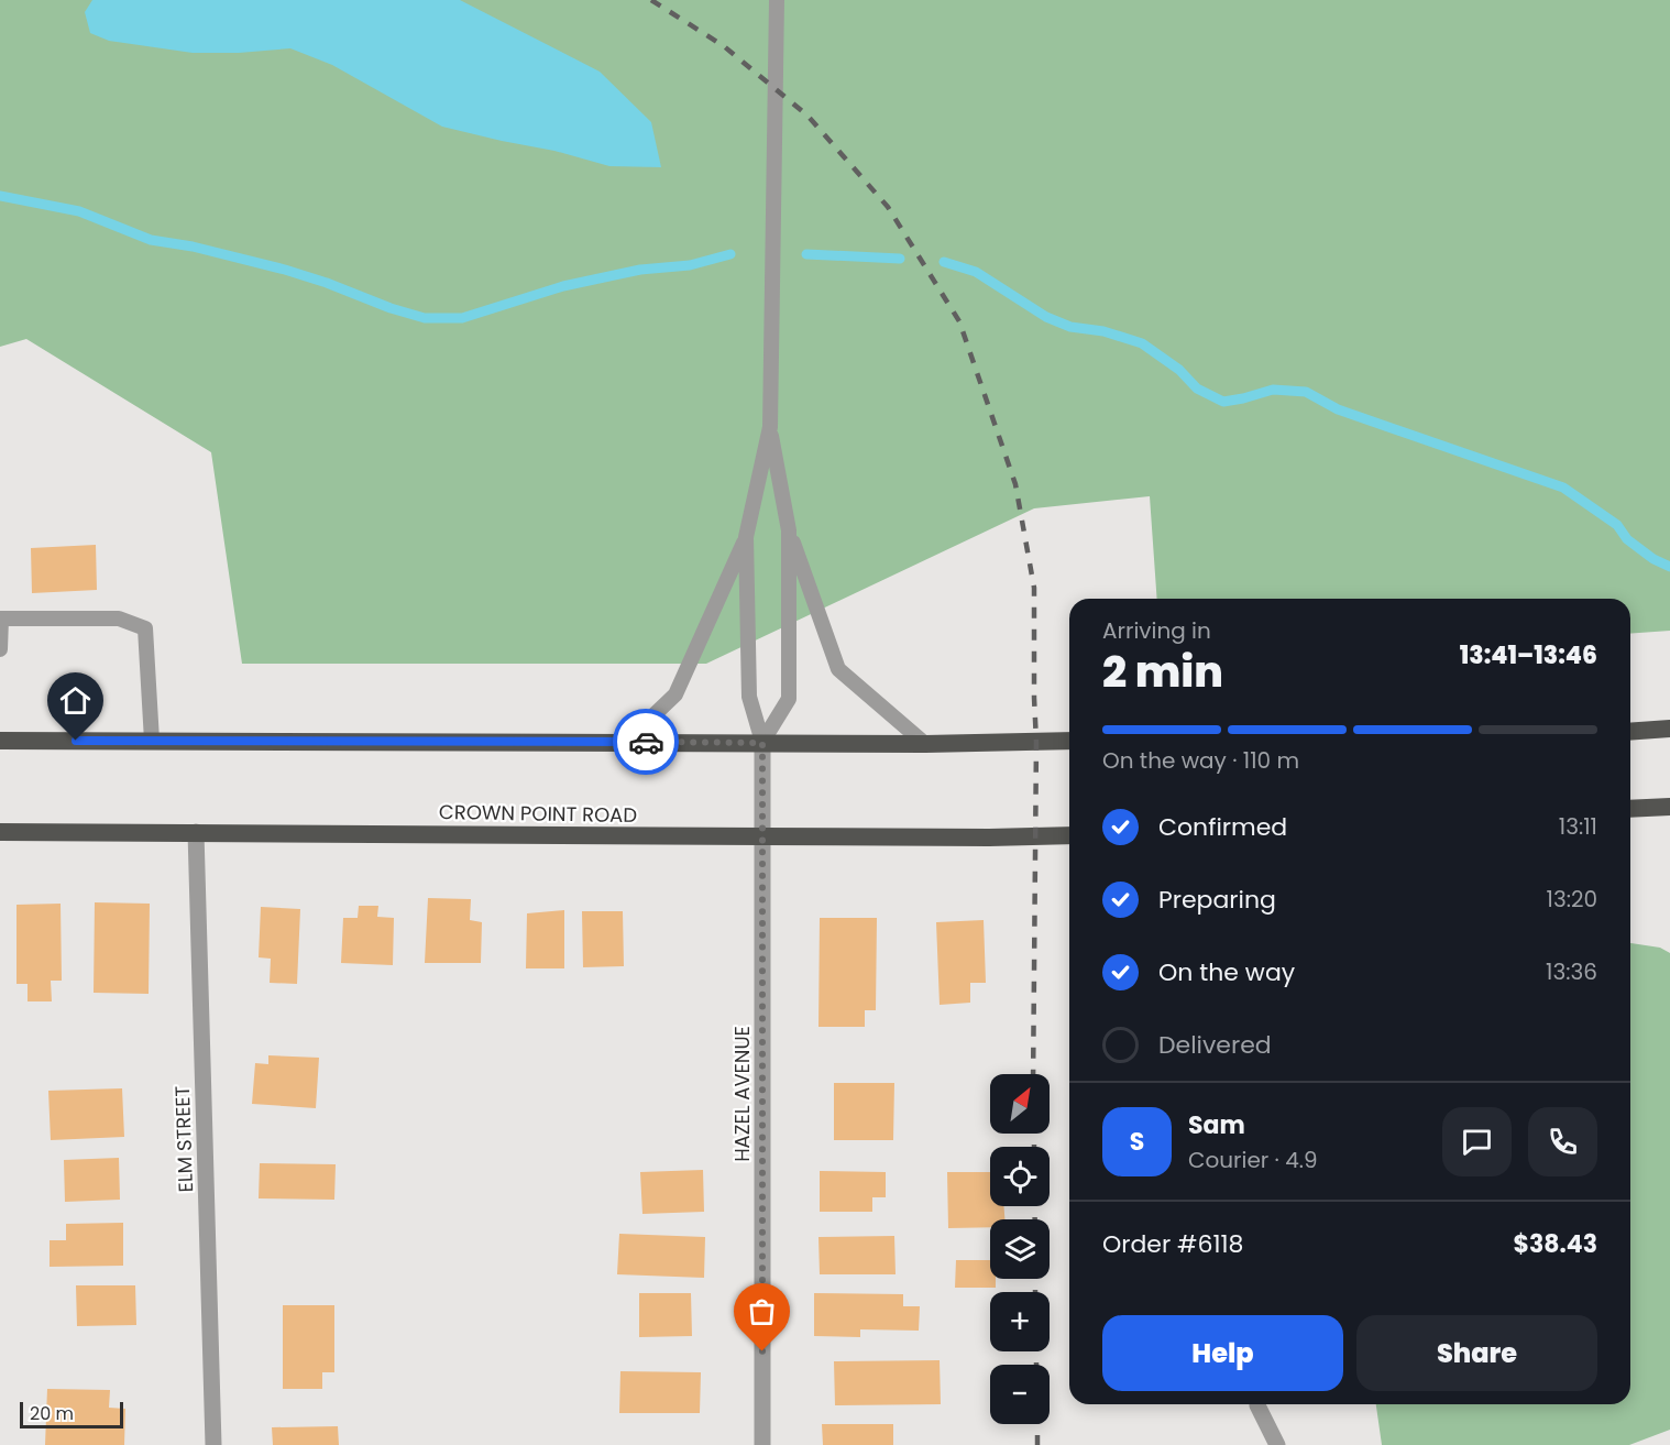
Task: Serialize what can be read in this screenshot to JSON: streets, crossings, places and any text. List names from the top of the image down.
{
  "streets": {
    "highway": ["CROWN POINT ROAD"],
    "street": ["HAZEL AVENUE", "ELM STREET"]
  },
  "crossings": [
    ["CROWN POINT ROAD", "HAZEL AVENUE"],
    ["CROWN POINT ROAD", "ELM STREET"]
  ],
  "scale_bar": "20 m",
  "north": "top right",
  "page": {
    "heading": ["2 min", "Arriving in", "13:41–13:46"],
    "panel": [
      "Sam",
      "Courier · 4.9",
      "Order #6118",
      "$38.43"
    ],
    "bar": "On the way · 110 m",
    "list": [
      ["Confirmed", "13:11"],
      ["Preparing", "13:20"],
      ["On the way", "13:36"],
      "Delivered"
    ],
    "map_buttons": ["+", "−"],
    "round": "S",
    "buttons": ["Help", "Share"],
    "scale": "20 m"
  }
}
